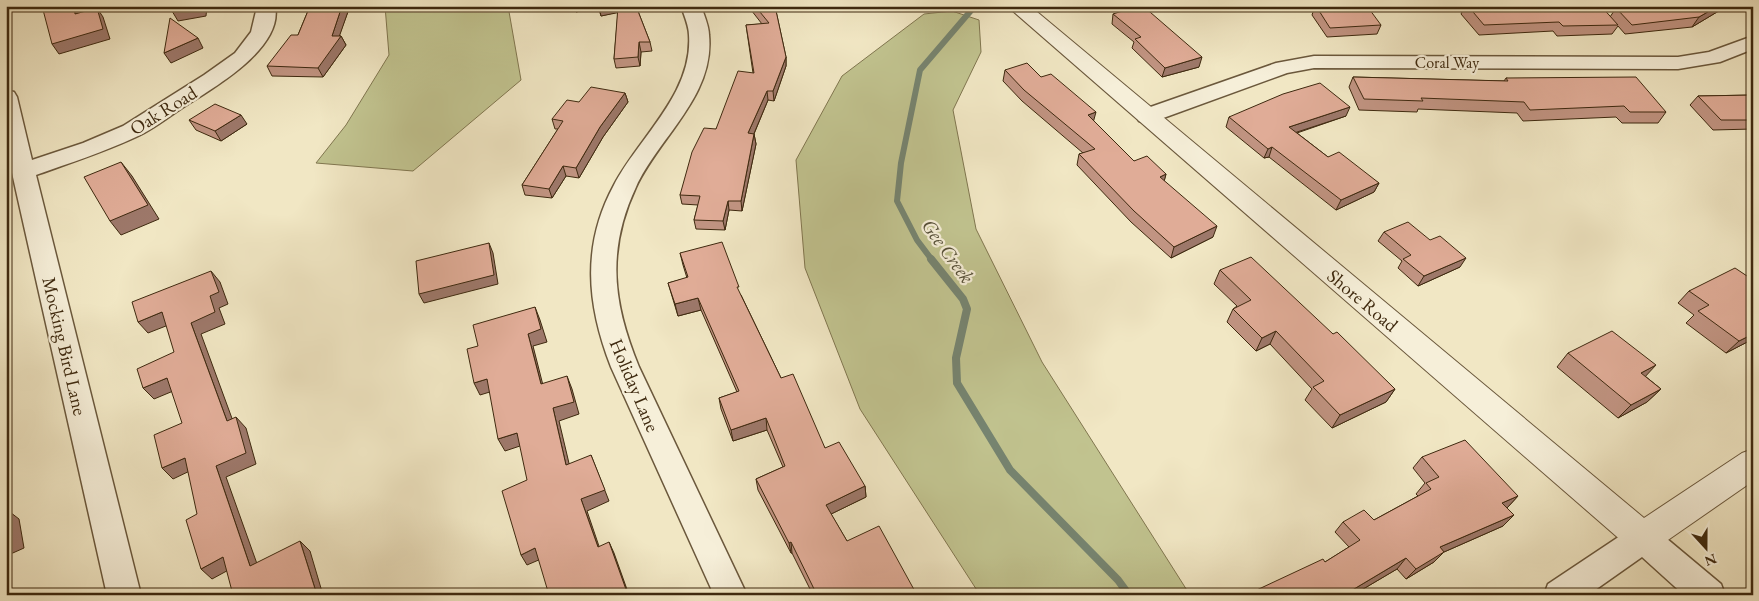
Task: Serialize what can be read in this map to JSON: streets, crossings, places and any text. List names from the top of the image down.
{
  "streets": {
    "street": [
      "Coral Way",
      "Oak Road",
      "Shore Road",
      "Mocking Bird Lane",
      "Holiday Lane"
    ]
  },
  "crossings": [
    ["Coral Way", "Shore Road"],
    ["Oak Road", "Mocking Bird Lane"]
  ],
  "water": ["Gee Creek"],
  "north": "bottom"
}
